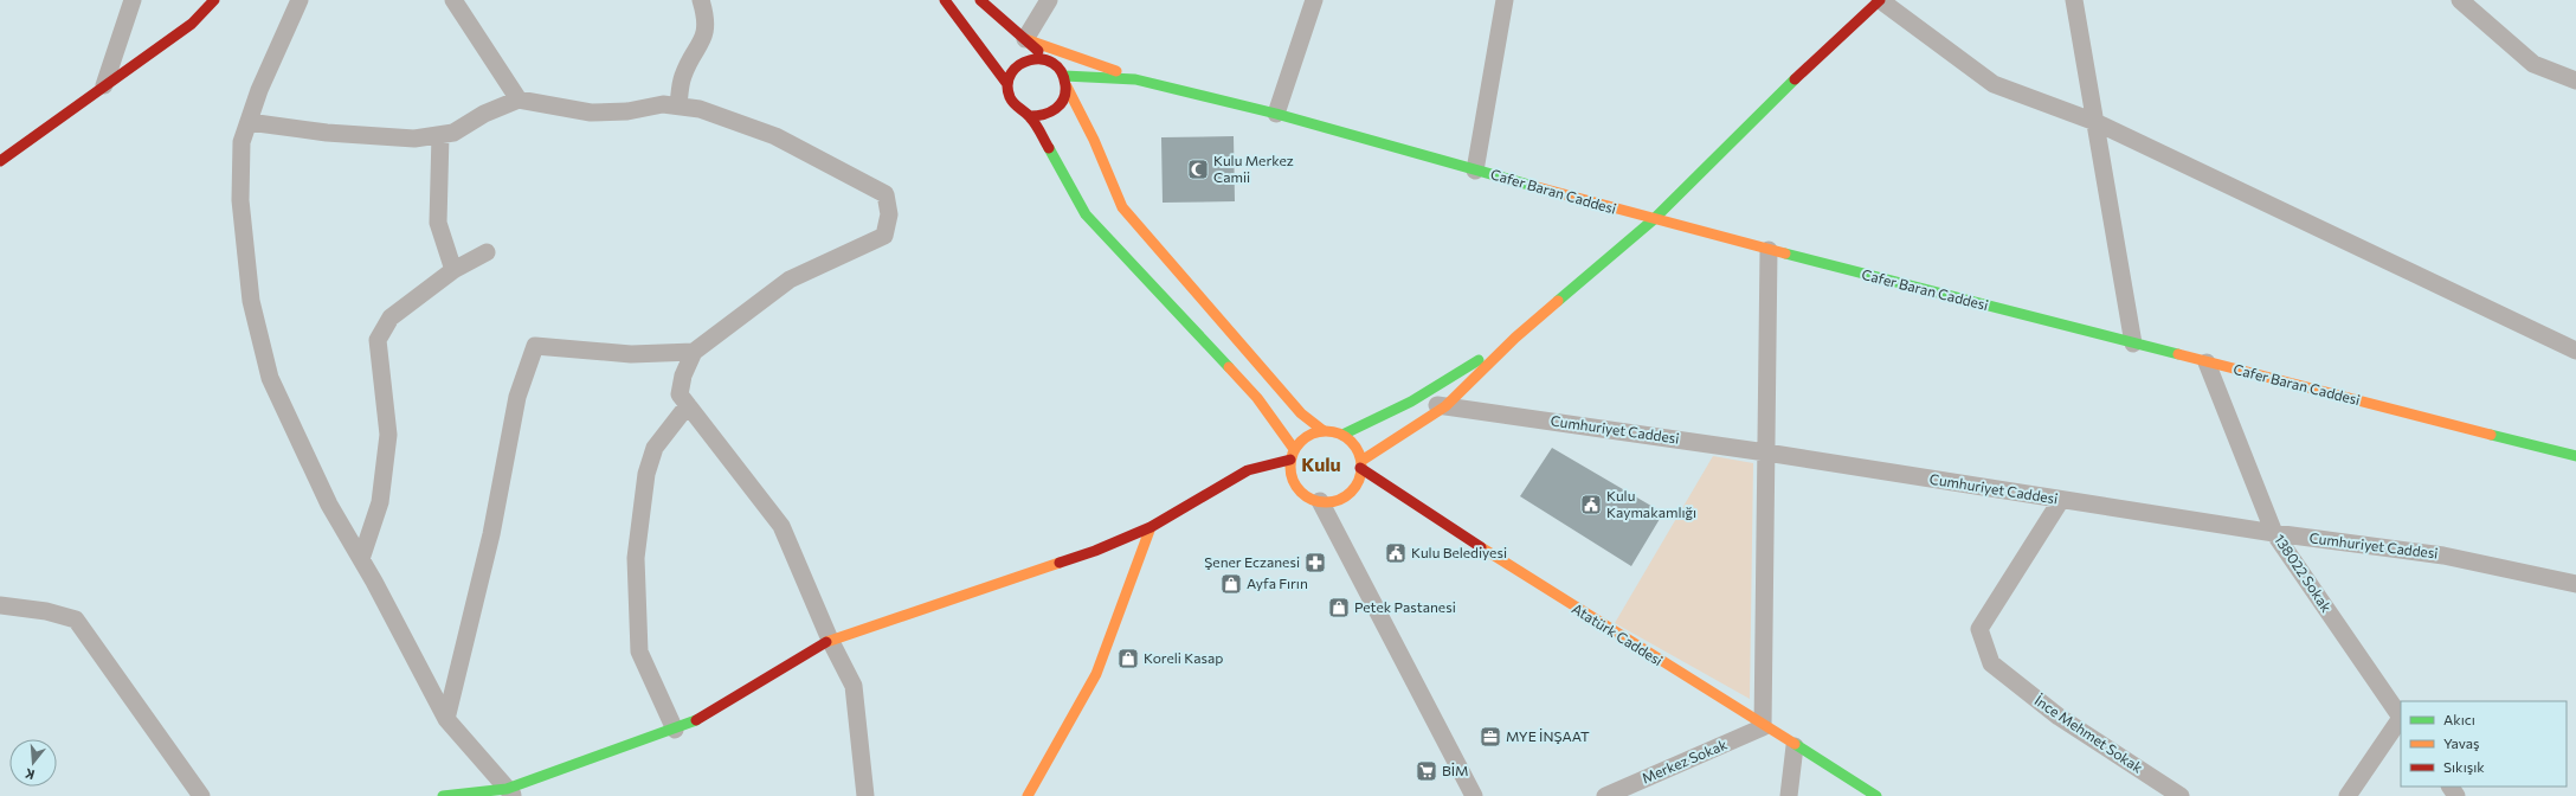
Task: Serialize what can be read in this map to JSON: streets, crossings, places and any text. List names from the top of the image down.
{
  "streets": {
    "street": [
      "Cafer Baran Caddesi",
      "Cumhuriyet Caddesi",
      "138022 Sokak",
      "Atatürk Caddesi",
      "İnce Mehmet Sokak",
      "Merkez Sokak"
    ]
  },
  "crossings": [
    ["Cafer Baran Caddesi", "138022 Sokak"],
    ["Cumhuriyet Caddesi", "138022 Sokak"],
    ["Cumhuriyet Caddesi", "İnce Mehmet Sokak"],
    ["Atatürk Caddesi", "Merkez Sokak"]
  ],
  "districts": ["Kulu"],
  "places": {
    "mosque": ["Kulu Merkez Camii"],
    "public building": ["Kulu Kaymakamlığı", "Kulu Belediyesi"],
    "pharmacy": ["Şener Eczanesi"],
    "shop": ["Ayfa Fırın", "Petek Pastanesi", "Koreli Kasap"],
    "office": ["MYE İNŞAAT"],
    "supermarket": ["BİM"]
  },
  "legend": ["Akıcı", "Yavaş", "Sıkışık"],
  "north": "bottom"
}
